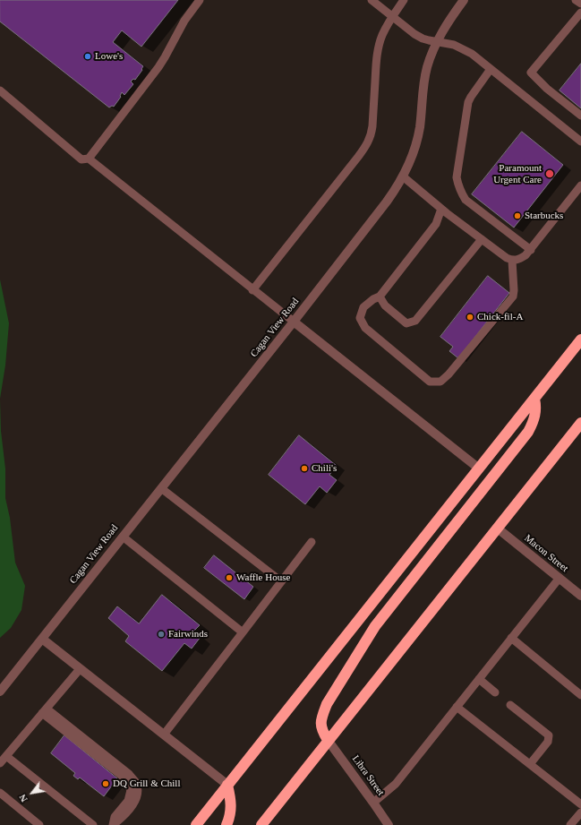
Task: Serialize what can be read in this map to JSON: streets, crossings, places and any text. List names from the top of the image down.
{
  "streets": {
    "street": ["Cagan View Road", "Macon Street", "Libra Street"]
  },
  "places": [
    "Lowe's",
    "Paramount Urgent Care",
    "Starbucks",
    "Chick-fil-A",
    "Chili's",
    "Waffle House",
    "Fairwinds",
    "DQ Grill & Chill"
  ],
  "north": "bottom left"
}
